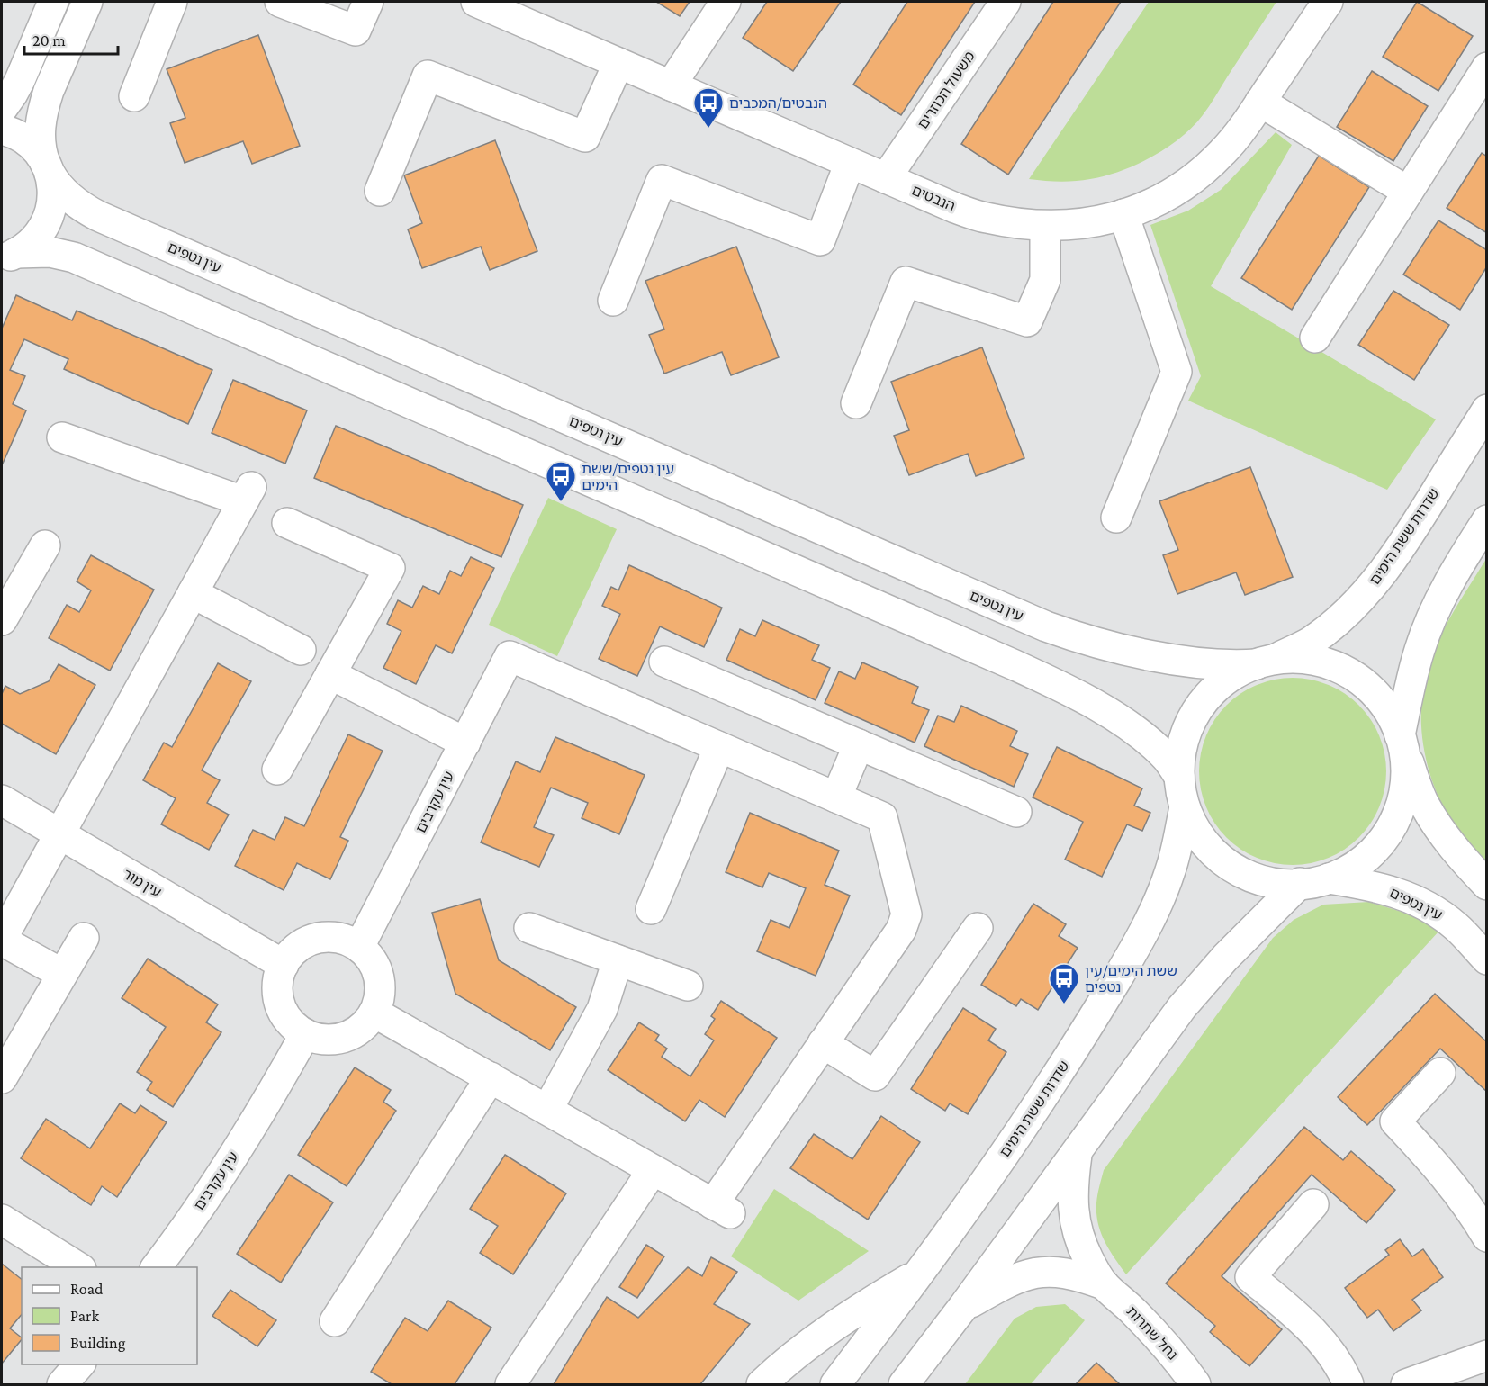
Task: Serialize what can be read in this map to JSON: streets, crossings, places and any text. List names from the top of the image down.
{
  "streets": {
    "street": [
      "משעול הכוזרים",
      "הנבטים",
      "עין נטפים",
      "שדרות ששת הימים",
      "עין עקרבים",
      "עין מור",
      "נחל שחרות"
    ]
  },
  "crossings": [
    ["משעול הכוזרים", "הנבטים"],
    ["עין נטפים", "שדרות ששת הימים"],
    ["עין עקרבים", "עין מור"]
  ],
  "places": {
    "bus stop": ["הנבטים/המכבים", "עין נטפים/ששת הימים", "ששת הימים/עין נטפים"]
  },
  "legend": ["Road", "Park", "Building"],
  "scale_bar": "20 m"
}
